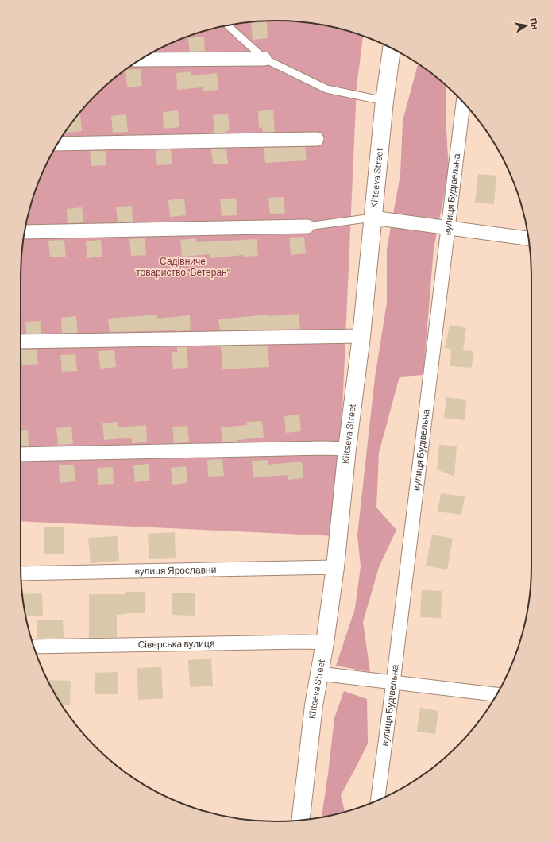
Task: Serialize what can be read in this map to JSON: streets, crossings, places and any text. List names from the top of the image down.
{
  "streets": {
    "main road": ["Kiltseva Street"],
    "street": ["вулиця Будівельна", "вулиця Ярославни", "Сіверська вулиця"]
  },
  "crossings": [
    ["Kiltseva Street", "вулиця Ярославни"],
    ["Kiltseva Street", "Сіверська вулиця"]
  ],
  "parks": ["Садівниче товариство \"Ветеран\""],
  "north": "right"
}
